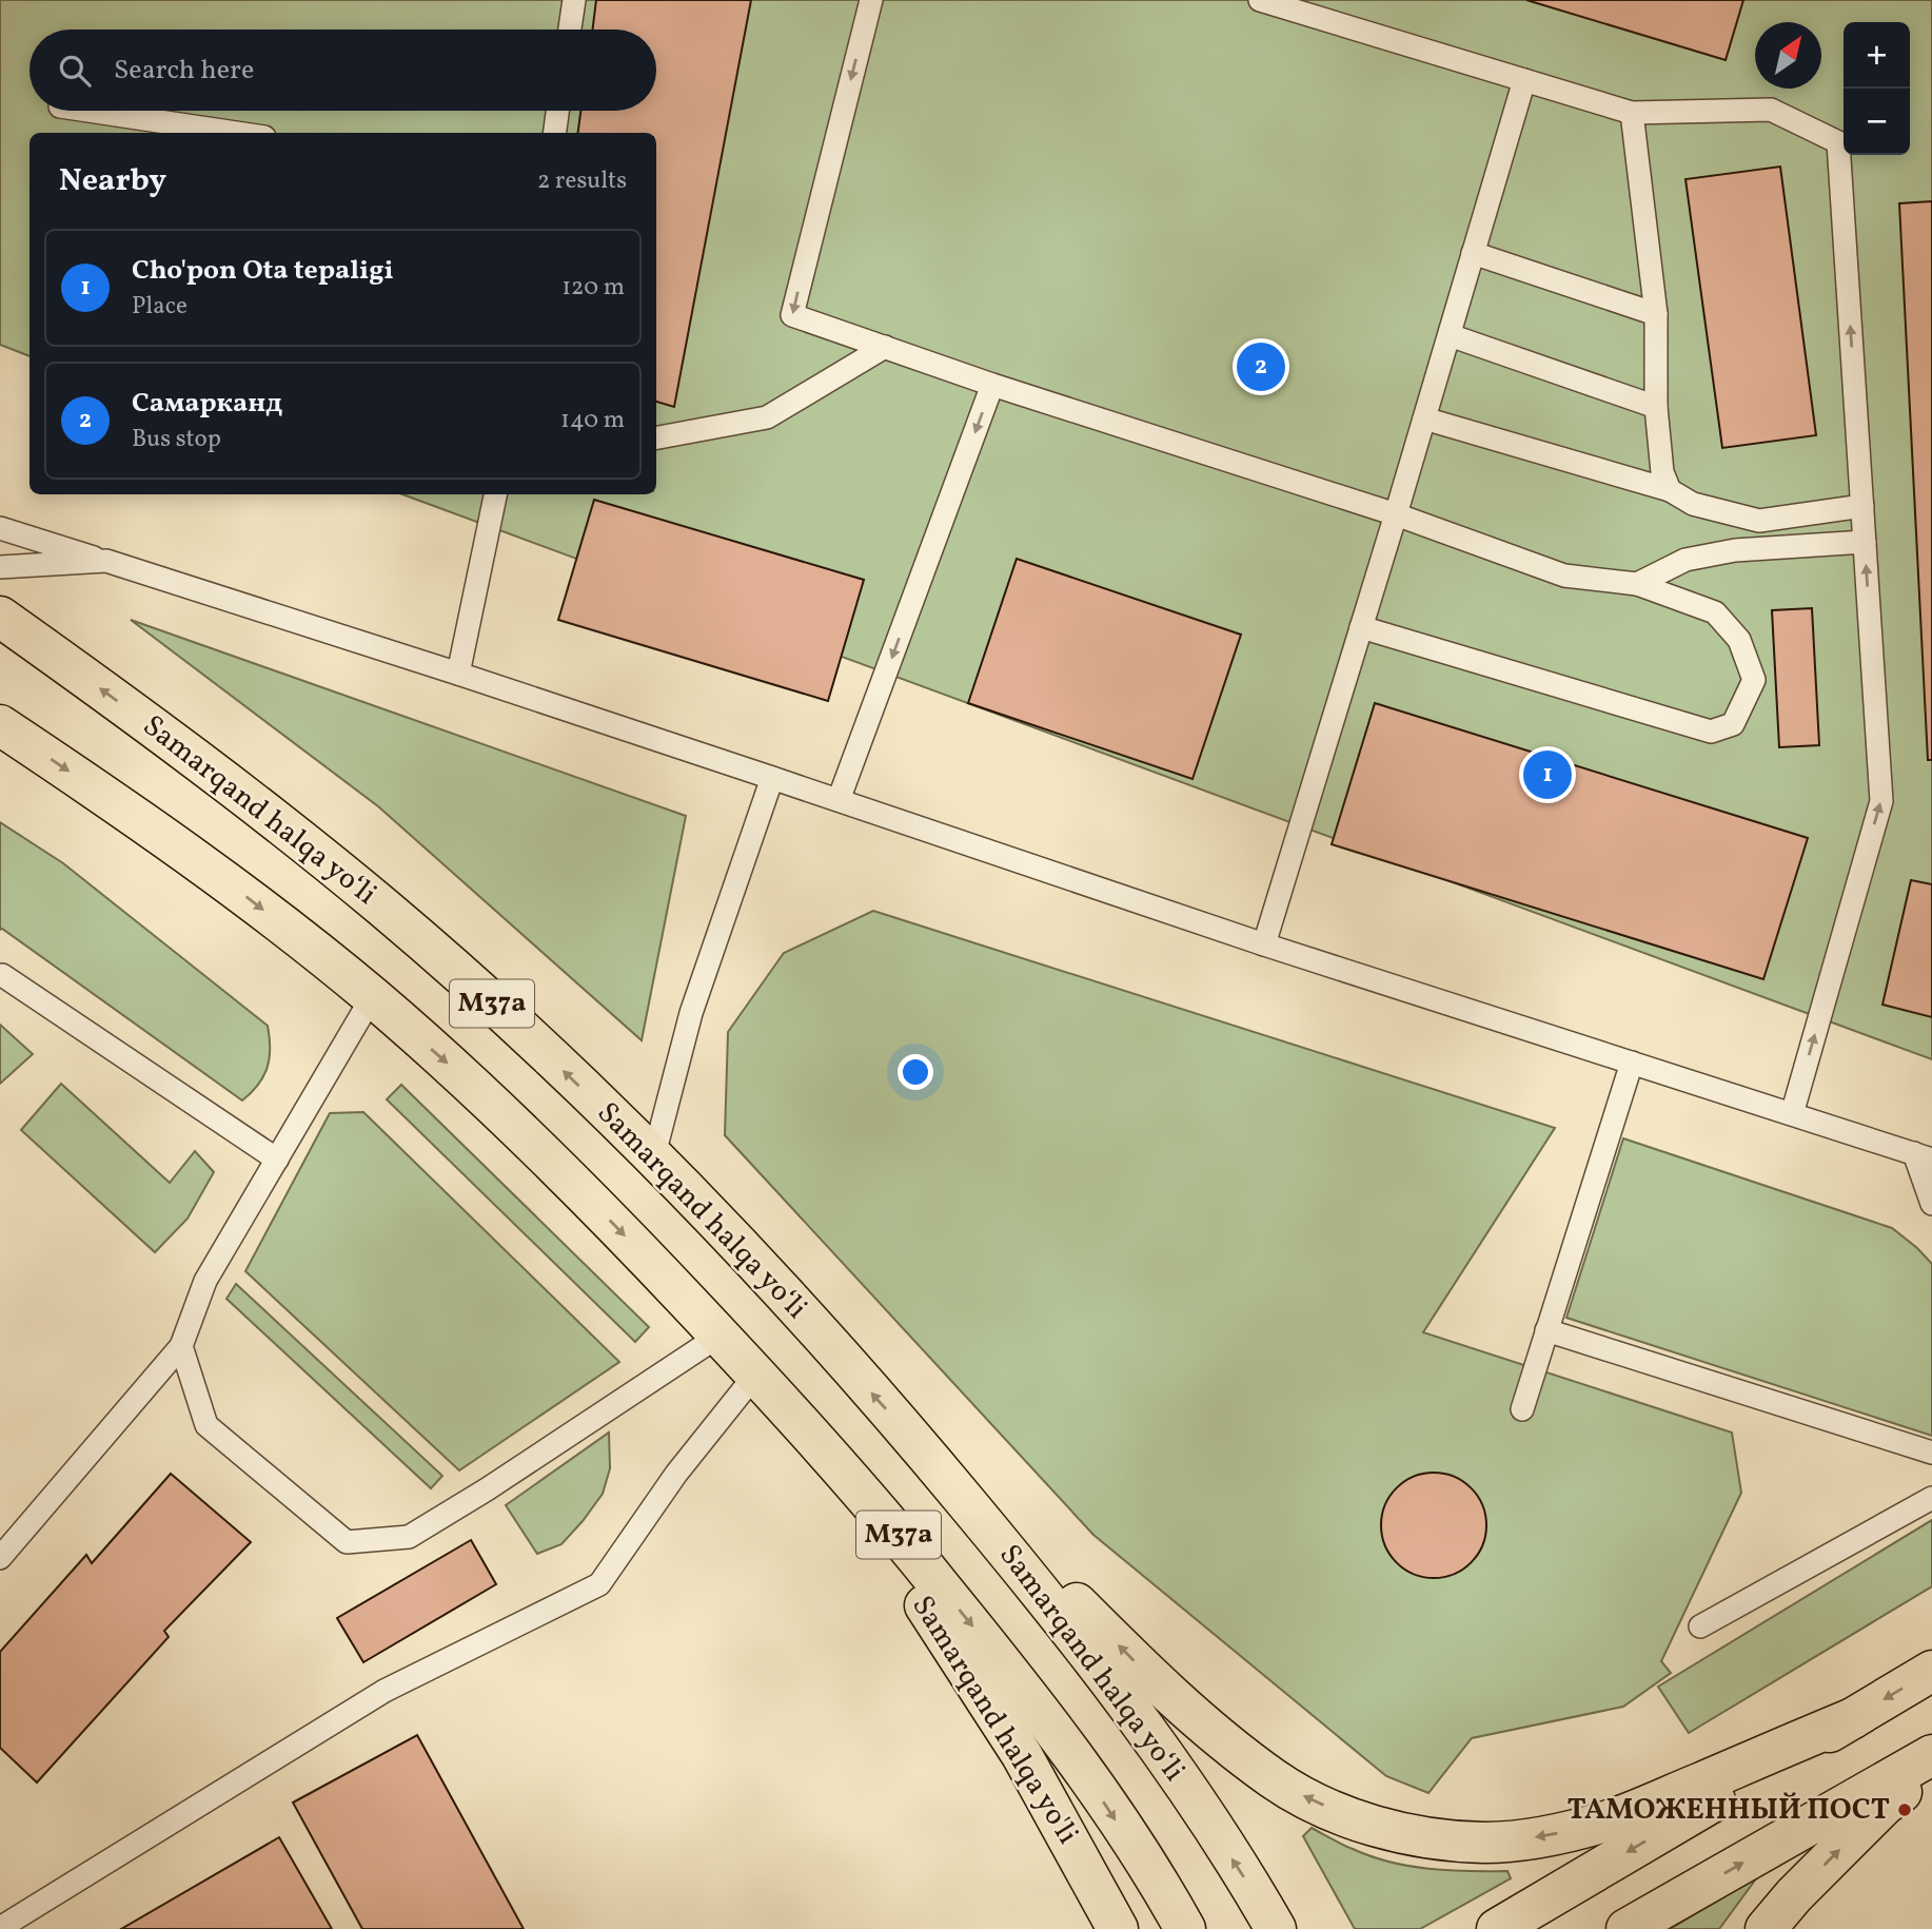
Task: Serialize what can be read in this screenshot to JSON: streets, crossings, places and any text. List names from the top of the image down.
{
  "streets": {
    "highway": ["Samarqand halqa yoʻli", "M37a", "Samarqand halqa yo'li"]
  },
  "crossings": [
    ["M37a", "Samarqand halqa yo'li"]
  ],
  "places": ["ТАМОЖЕННЫЙ ПОСТ"],
  "north": "top right",
  "page": {
    "map_buttons": ["+", "−"],
    "search": "Search here",
    "heading": ["Nearby", "2 results"],
    "list": [
      {
        "mark": "1",
        "name": "Cho'pon Ota tepaligi",
        "note": "Place",
        "value": "120 m"
      },
      {
        "mark": "2",
        "name": "Самарканд",
        "note": "Bus stop",
        "value": "140 m"
      }
    ],
    "pins": ["2", "1"]
  }
}
